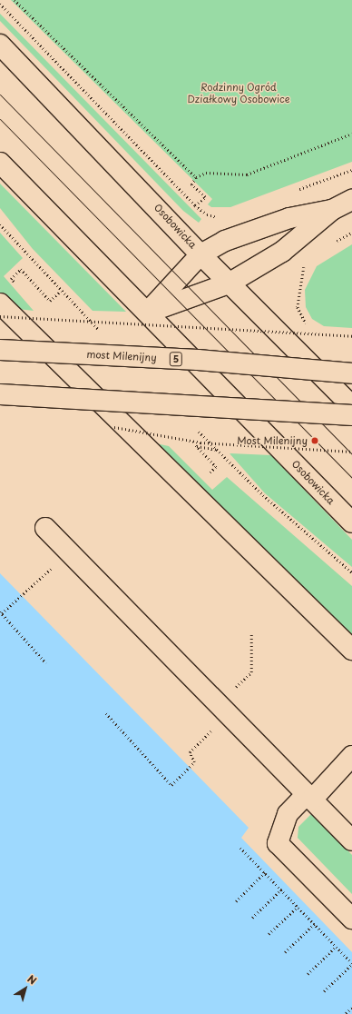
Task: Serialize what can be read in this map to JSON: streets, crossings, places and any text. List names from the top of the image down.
{
  "streets": {
    "main road": ["Osobowicka", "most Milenijny", "5"]
  },
  "parks": ["Rodzinny Ogród Działkowy Osobowice"],
  "places": ["Most Milenijny"],
  "north": "top right"
}
